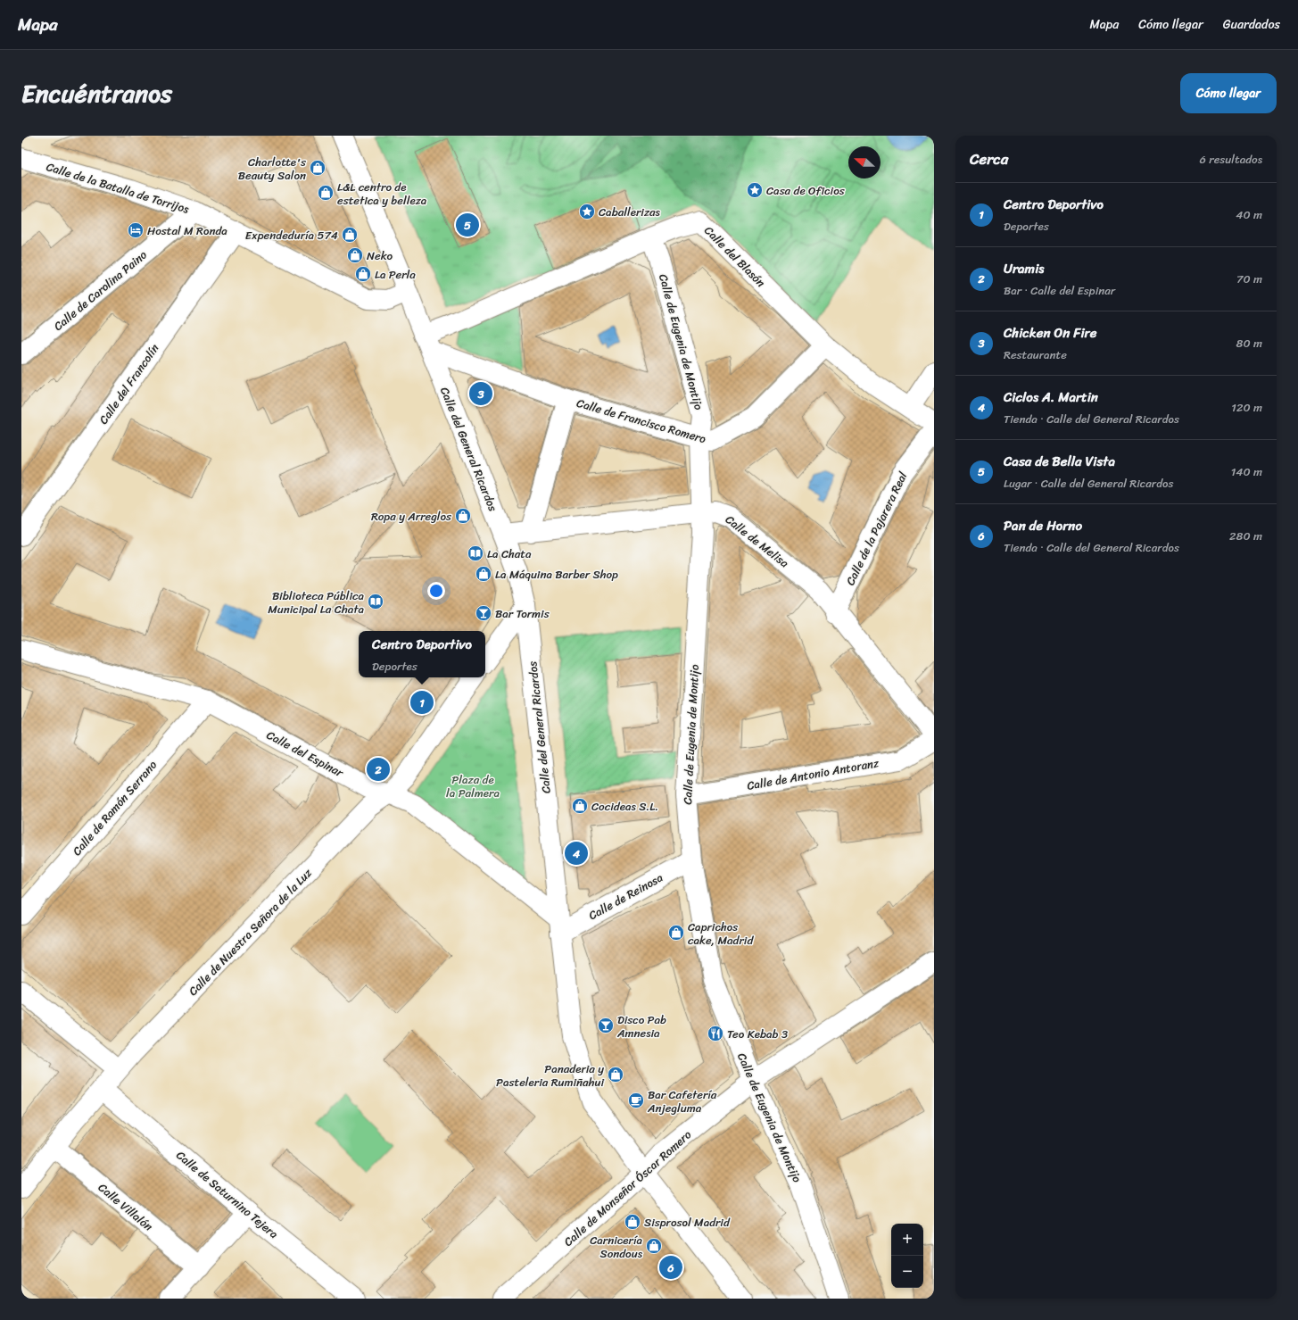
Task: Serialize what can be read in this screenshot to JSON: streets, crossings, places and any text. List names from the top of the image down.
{
  "streets": {
    "street": [
      "Calle de la Batalla de Torrijos",
      "Calle del Blasón",
      "Calle de Carolina Paino",
      "Calle de Eugenia de Montijo",
      "Calle del Francolín",
      "Calle de Francisco Romero",
      "Calle del General Ricardos",
      "Calle de la Pajarera Real",
      "Calle de Melisa",
      "Calle del Espinar",
      "Calle de Antonio Antoranz",
      "Calle de Ramón Serrano",
      "Calle de Reinosa",
      "Calle de Nuestra Señora de la Luz",
      "Calle de Monseñor Óscar Romero",
      "Calle de Saturnino Tejera",
      "Calle Villalón"
    ]
  },
  "crossings": [
    ["Calle de la Batalla de Torrijos", "Calle de Carolina Paino"],
    ["Calle de la Batalla de Torrijos", "Calle del Francolín"],
    ["Calle de la Batalla de Torrijos", "Calle del General Ricardos"],
    ["Calle del Blasón", "Calle de Eugenia de Montijo"],
    ["Calle del Blasón", "Calle de Francisco Romero"],
    ["Calle del Blasón", "Calle del General Ricardos"],
    ["Calle de Eugenia de Montijo", "Calle de Francisco Romero"],
    ["Calle de Eugenia de Montijo", "Calle de Melisa"],
    ["Calle de Eugenia de Montijo", "Calle de Antonio Antoranz"],
    ["Calle de Eugenia de Montijo", "Calle de Reinosa"],
    ["Calle de Eugenia de Montijo", "Calle de Monseñor Óscar Romero"],
    ["Calle de Francisco Romero", "Calle del General Ricardos"],
    ["Calle del General Ricardos", "Calle de Melisa"],
    ["Calle del General Ricardos", "Calle del Espinar"],
    ["Calle del General Ricardos", "Calle de Reinosa"],
    ["Calle del General Ricardos", "Calle de Monseñor Óscar Romero"],
    ["Calle de la Pajarera Real", "Calle de Melisa"],
    ["Calle del Espinar", "Calle de Ramón Serrano"],
    ["Calle del Espinar", "Calle de Reinosa"],
    ["Calle del Espinar", "Calle de Nuestra Señora de la Luz"],
    ["Calle de Nuestra Señora de la Luz", "Calle de Saturnino Tejera"],
    ["Calle de Nuestra Señora de la Luz", "Calle Villalón"]
  ],
  "parks": ["Plaza de la Palmera"],
  "places": {
    "shop": [
      "Charlotte's Beauty Salon",
      "L&L centro de estetica y belleza",
      "Expendeduría 574",
      "Neko",
      "La Perla",
      "Ropa y Arreglos",
      "La Máquina Barber Shop",
      "Cocideas S.L.",
      "Caprichos cake, Madrid",
      "Panaderia y Pasteleria Rumiñahui",
      "Sisprosol Madrid",
      "Carnicería Sondous"
    ],
    "place": ["Casa de Oficios", "Caballerizas"],
    "hotel": ["Hostal M Ronda"],
    "library": ["La Chata", "Biblioteca Pública Municipal La Chata"],
    "bar": ["Bar Tormis", "Disco Pab Amnesia"],
    "restaurant": ["Teo Kebab 3"],
    "cafe": ["Bar Cafetería Anjegluma"]
  },
  "north": "left",
  "page": {
    "header": "Mapa",
    "nav": ["Mapa", "Cómo llegar", "Guardados"],
    "title": "Encuéntranos",
    "buttons": "Cómo llegar",
    "heading": ["Cerca", "6 resultados"],
    "list": [
      {
        "mark": "1",
        "name": "Centro Deportivo",
        "note": "Deportes",
        "value": "40 m"
      },
      {
        "mark": "2",
        "name": "Uramis",
        "note": "Bar · Calle del Espinar",
        "value": "70 m"
      },
      {
        "mark": "3",
        "name": "Chicken On Fire",
        "note": "Restaurante",
        "value": "80 m"
      },
      {
        "mark": "4",
        "name": "Ciclos A. Martin",
        "note": "Tienda · Calle del General Ricardos",
        "value": "120 m"
      },
      {
        "mark": "5",
        "name": "Casa de Bella Vista",
        "note": "Lugar · Calle del General Ricardos",
        "value": "140 m"
      },
      {
        "mark": "6",
        "name": "Pan de Horno",
        "note": "Tienda · Calle del General Ricardos",
        "value": "280 m"
      }
    ],
    "pins": [
      "5",
      "3",
      "1",
      "2",
      "4",
      "6"
    ],
    "popup": ["Centro Deportivo", "Deportes"],
    "map_buttons": ["+", "−"]
  }
}
